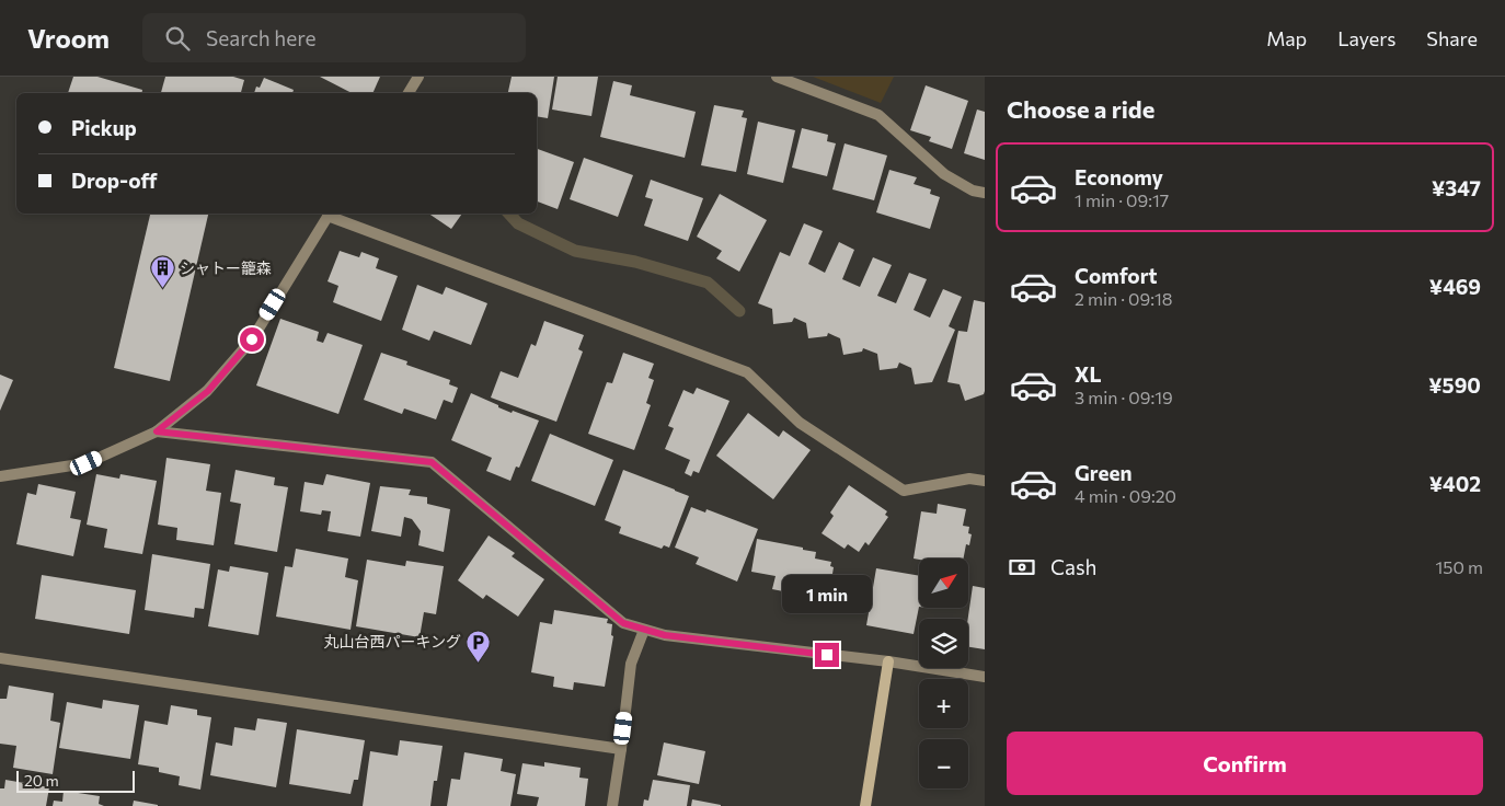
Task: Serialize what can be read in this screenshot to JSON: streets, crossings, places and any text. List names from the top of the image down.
{
  "places": {
    "building": ["シャトー籠森"],
    "parking": ["丸山台西パーキング"]
  },
  "scale_bar": "20 m",
  "north": "top right",
  "page": {
    "header": "Vroom",
    "search": "Search here",
    "nav": ["Map", "Layers", "Share"],
    "heading": "Choose a ride",
    "banner": ["Pickup", "Drop-off"],
    "list": [
      {
        "name": "Economy",
        "note": "1 min · 09:17",
        "value": "¥347"
      },
      {
        "name": "Comfort",
        "note": "2 min · 09:18",
        "value": "¥469"
      },
      {
        "name": "XL",
        "note": "3 min · 09:19",
        "value": "¥590"
      },
      {
        "name": "Green",
        "note": "4 min · 09:20",
        "value": "¥402"
      }
    ],
    "pay": ["Cash", "150 m"],
    "map_buttons": ["+", "−"],
    "bubble": "1 min",
    "buttons": "Confirm",
    "scale": "20 m"
  }
}
